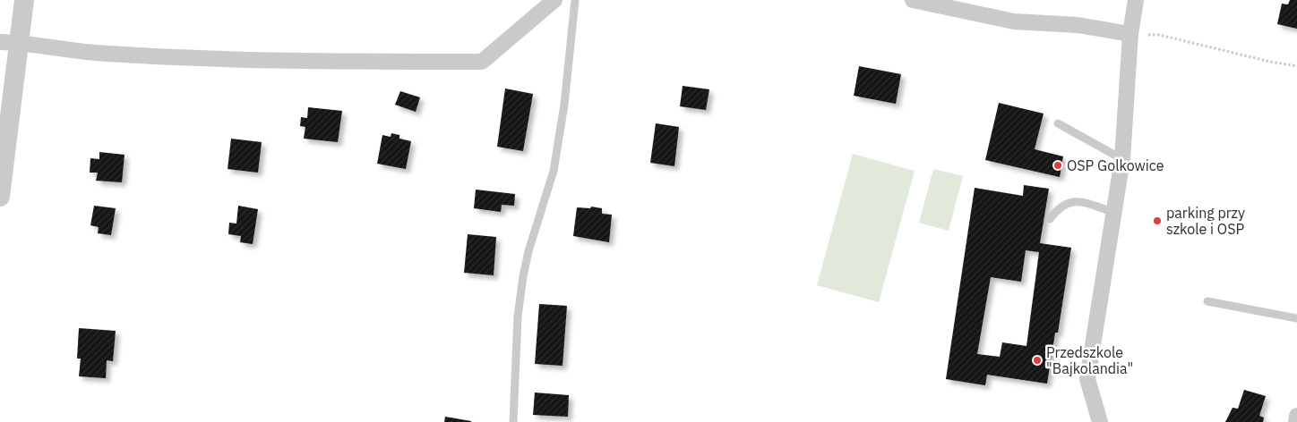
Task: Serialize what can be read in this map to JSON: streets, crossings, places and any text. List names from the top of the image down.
{
  "places": ["OSP Golkowice", "parking przy szkole i OSP", "Przedszkole \"Bajkolandia\""]
}
